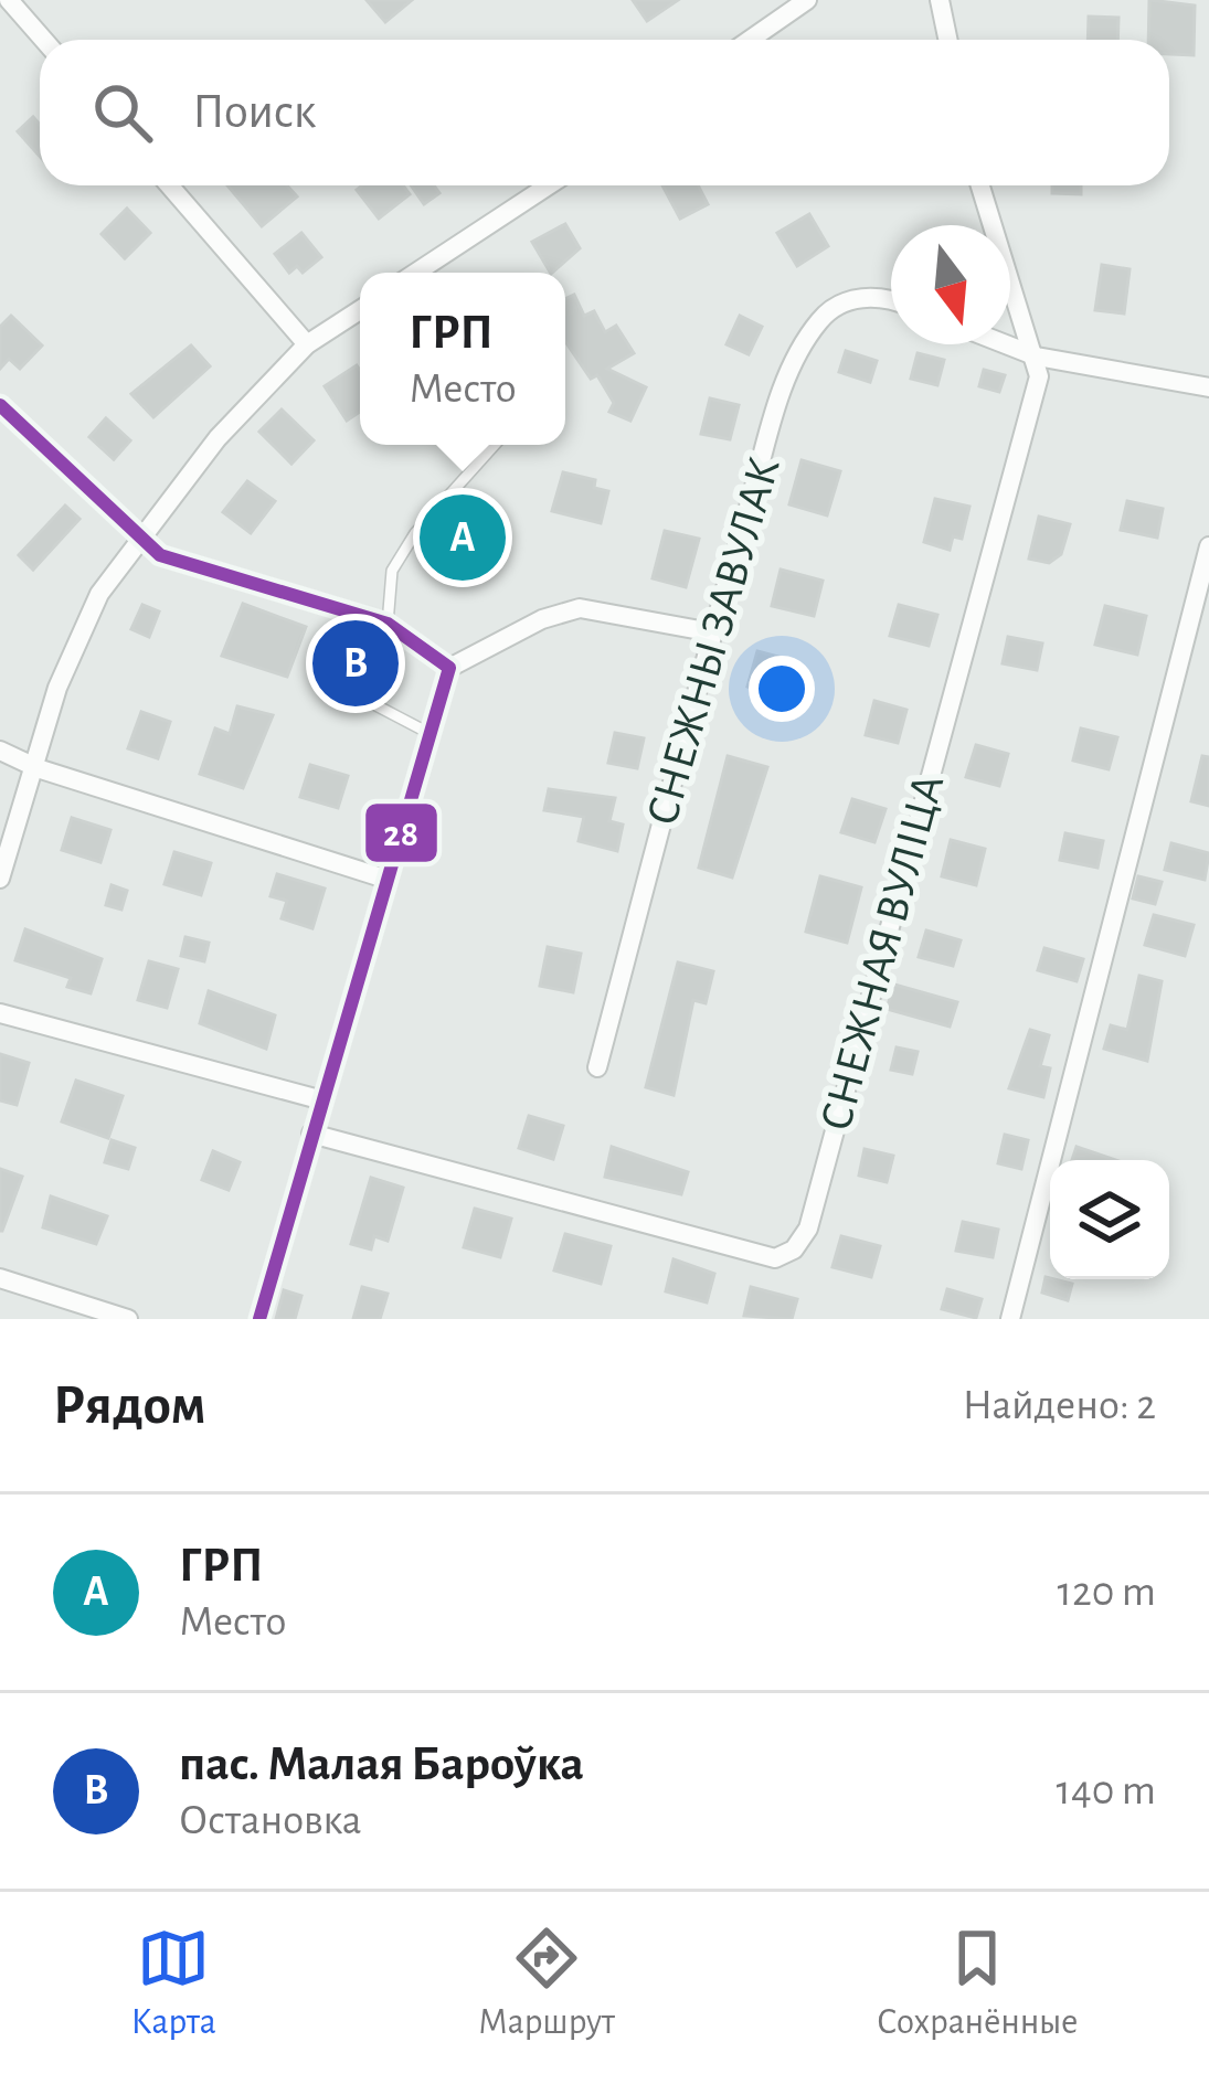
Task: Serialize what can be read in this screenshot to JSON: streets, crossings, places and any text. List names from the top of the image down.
{
  "streets": {
    "street": ["СНЕЖНЫ ЗАВУЛАК", "СНЕЖНАЯ ВУЛІЦА"]
  },
  "lines": ["transit line 28"],
  "north": "bottom",
  "page": {
    "search": "Поиск",
    "popup": ["ГРП", "Место"],
    "pins": ["A", "B"],
    "heading": ["Рядом", "Найдено: 2"],
    "list": [
      {
        "mark": "A",
        "name": "ГРП",
        "note": "Место",
        "value": "120 m"
      },
      {
        "mark": "B",
        "name": "пас. Малая Бароўка",
        "note": "Остановка",
        "value": "140 m"
      }
    ],
    "nav": ["Карта", "Маршрут", "Сохранённые"]
  }
}
